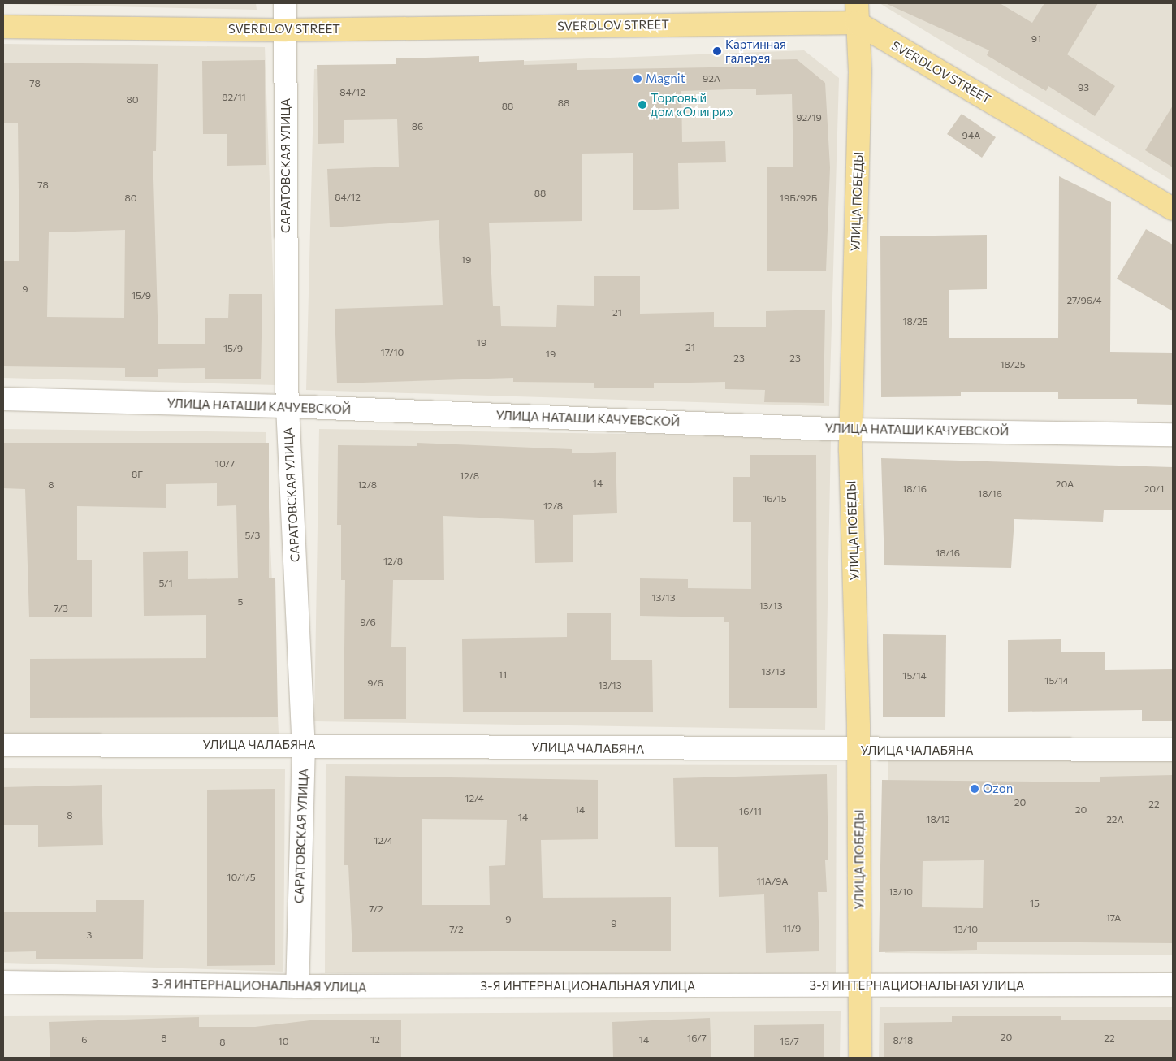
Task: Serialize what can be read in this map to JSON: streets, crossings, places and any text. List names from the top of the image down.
{
  "streets": {
    "main road": ["SVERDLOV STREET", "УЛИЦА ПОБЕДЫ"],
    "street": [
      "САРАТОВСКАЯ УЛИЦА",
      "УЛИЦА НАТАШИ КАЧУЕВСКОЙ",
      "УЛИЦА ЧАЛАБЯНА",
      "3-Я ИНТЕРНАЦИОНАЛЬНАЯ УЛИЦА"
    ]
  },
  "crossings": [
    ["SVERDLOV STREET", "САРАТОВСКАЯ УЛИЦА"],
    ["SVERDLOV STREET", "УЛИЦА ПОБЕДЫ"],
    ["САРАТОВСКАЯ УЛИЦА", "УЛИЦА НАТАШИ КАЧУЕВСКОЙ"],
    ["САРАТОВСКАЯ УЛИЦА", "УЛИЦА ЧАЛАБЯНА"],
    ["САРАТОВСКАЯ УЛИЦА", "3-Я ИНТЕРНАЦИОНАЛЬНАЯ УЛИЦА"],
    ["УЛИЦА ПОБЕДЫ", "УЛИЦА НАТАШИ КАЧУЕВСКОЙ"],
    ["УЛИЦА ПОБЕДЫ", "УЛИЦА ЧАЛАБЯНА"],
    ["УЛИЦА ПОБЕДЫ", "3-Я ИНТЕРНАЦИОНАЛЬНАЯ УЛИЦА"]
  ],
  "places": [
    "Картинная галерея",
    "Magnit",
    "Торговый дом «Олигри»",
    "Ozon"
  ],
  "house_numbers": [
    "91",
    "92А",
    "78",
    "93",
    "84/12",
    "82/11",
    "80",
    "88",
    "88",
    "92/19",
    "86",
    "94А",
    "78",
    "88",
    "84/12",
    "80",
    "19Б/92Б",
    "19",
    "9",
    "15/9",
    "27/96/4",
    "21",
    "18/25",
    "19",
    "21",
    "15/9",
    "17/10",
    "19",
    "23",
    "23",
    "18/25",
    "10/7",
    "8Г",
    "12/8",
    "14",
    "20А",
    "8",
    "12/8",
    "18/16",
    "20/1",
    "18/16",
    "16/15",
    "12/8",
    "5/3",
    "18/16",
    "12/8",
    "5/1",
    "13/13",
    "5",
    "13/13",
    "7/3",
    "9/6",
    "13/13",
    "11",
    "15/14",
    "15/14",
    "9/6",
    "13/13",
    "12/4",
    "20",
    "22",
    "14",
    "20",
    "16/11",
    "8",
    "14",
    "18/12",
    "22А",
    "12/4",
    "10/1/5",
    "11А/9А",
    "13/10",
    "15",
    "7/2",
    "17А",
    "9",
    "9",
    "11/9",
    "7/2",
    "13/10",
    "3",
    "20",
    "8",
    "16/7",
    "22",
    "6",
    "12",
    "14",
    "8/18",
    "10",
    "16/7",
    "8"
  ]
}
